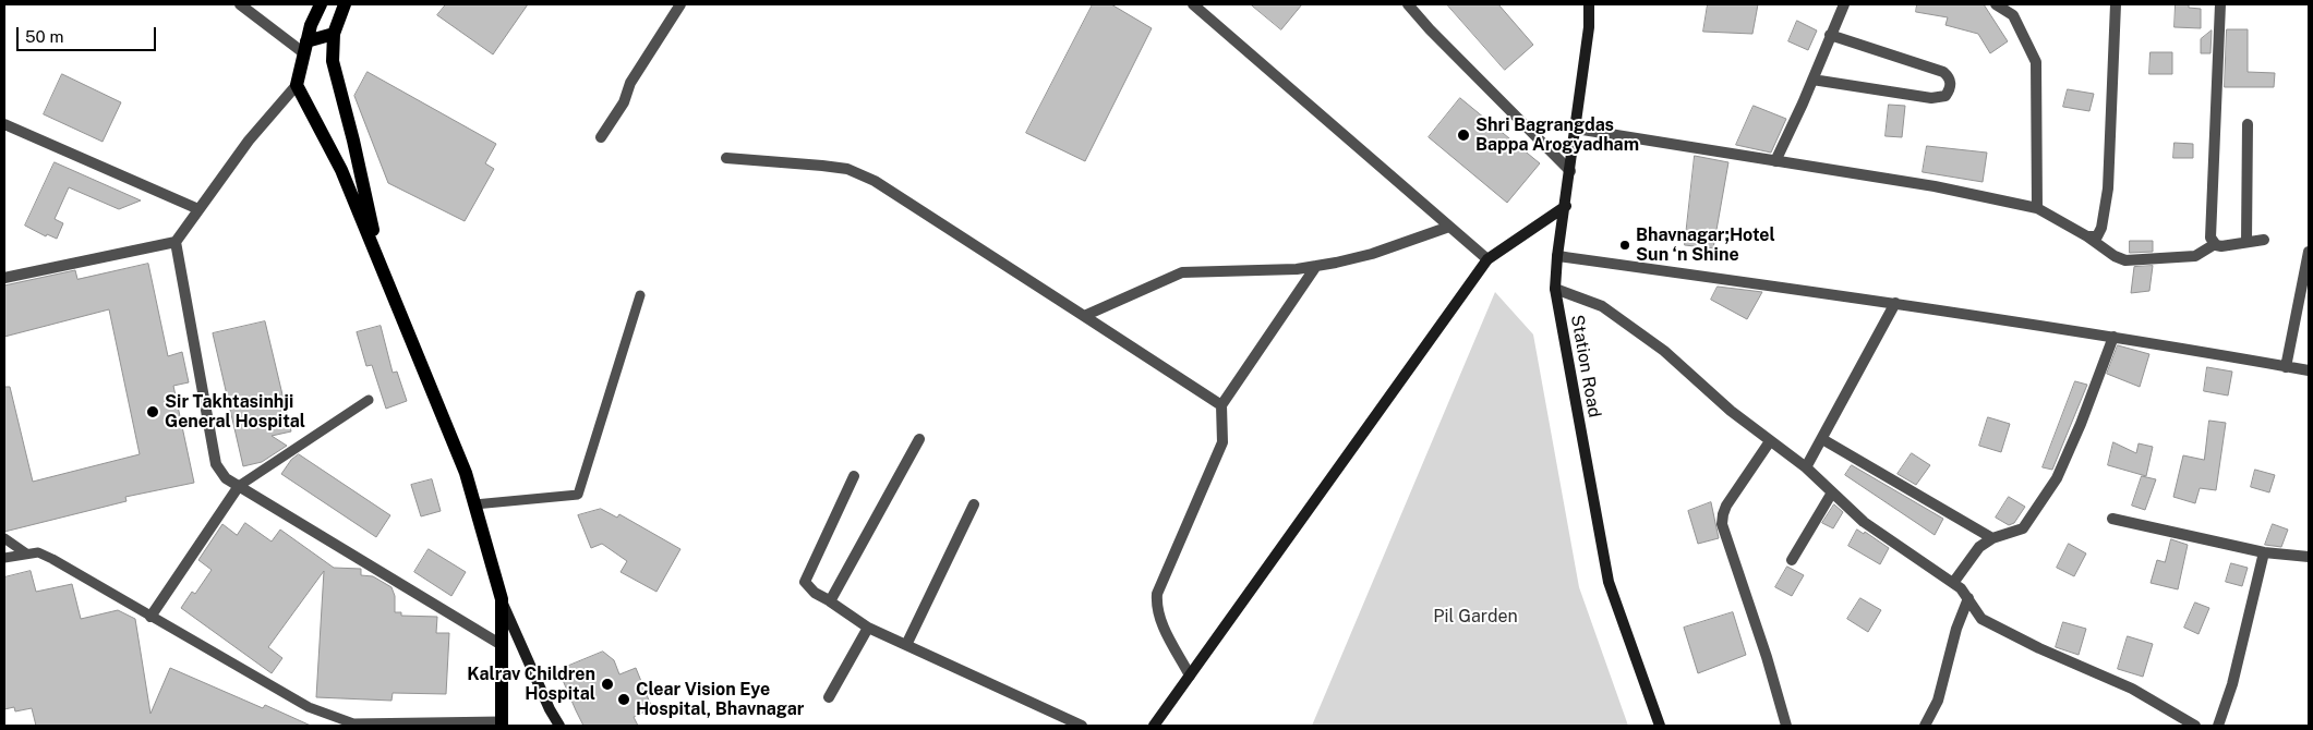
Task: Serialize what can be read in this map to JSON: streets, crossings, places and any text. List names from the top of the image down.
{
  "streets": {
    "main road": ["Station Road"]
  },
  "parks": ["Pil Garden"],
  "places": [
    "Shri Bagrangdas Bappa Arogyadham",
    "Bhavnagar;Hotel Sun ‘n Shine",
    "Sir Takhtasinhji General Hospital",
    "Kalrav Children Hospital",
    "Clear Vision Eye Hospital, Bhavnagar"
  ],
  "scale_bar": "50 m"
}
